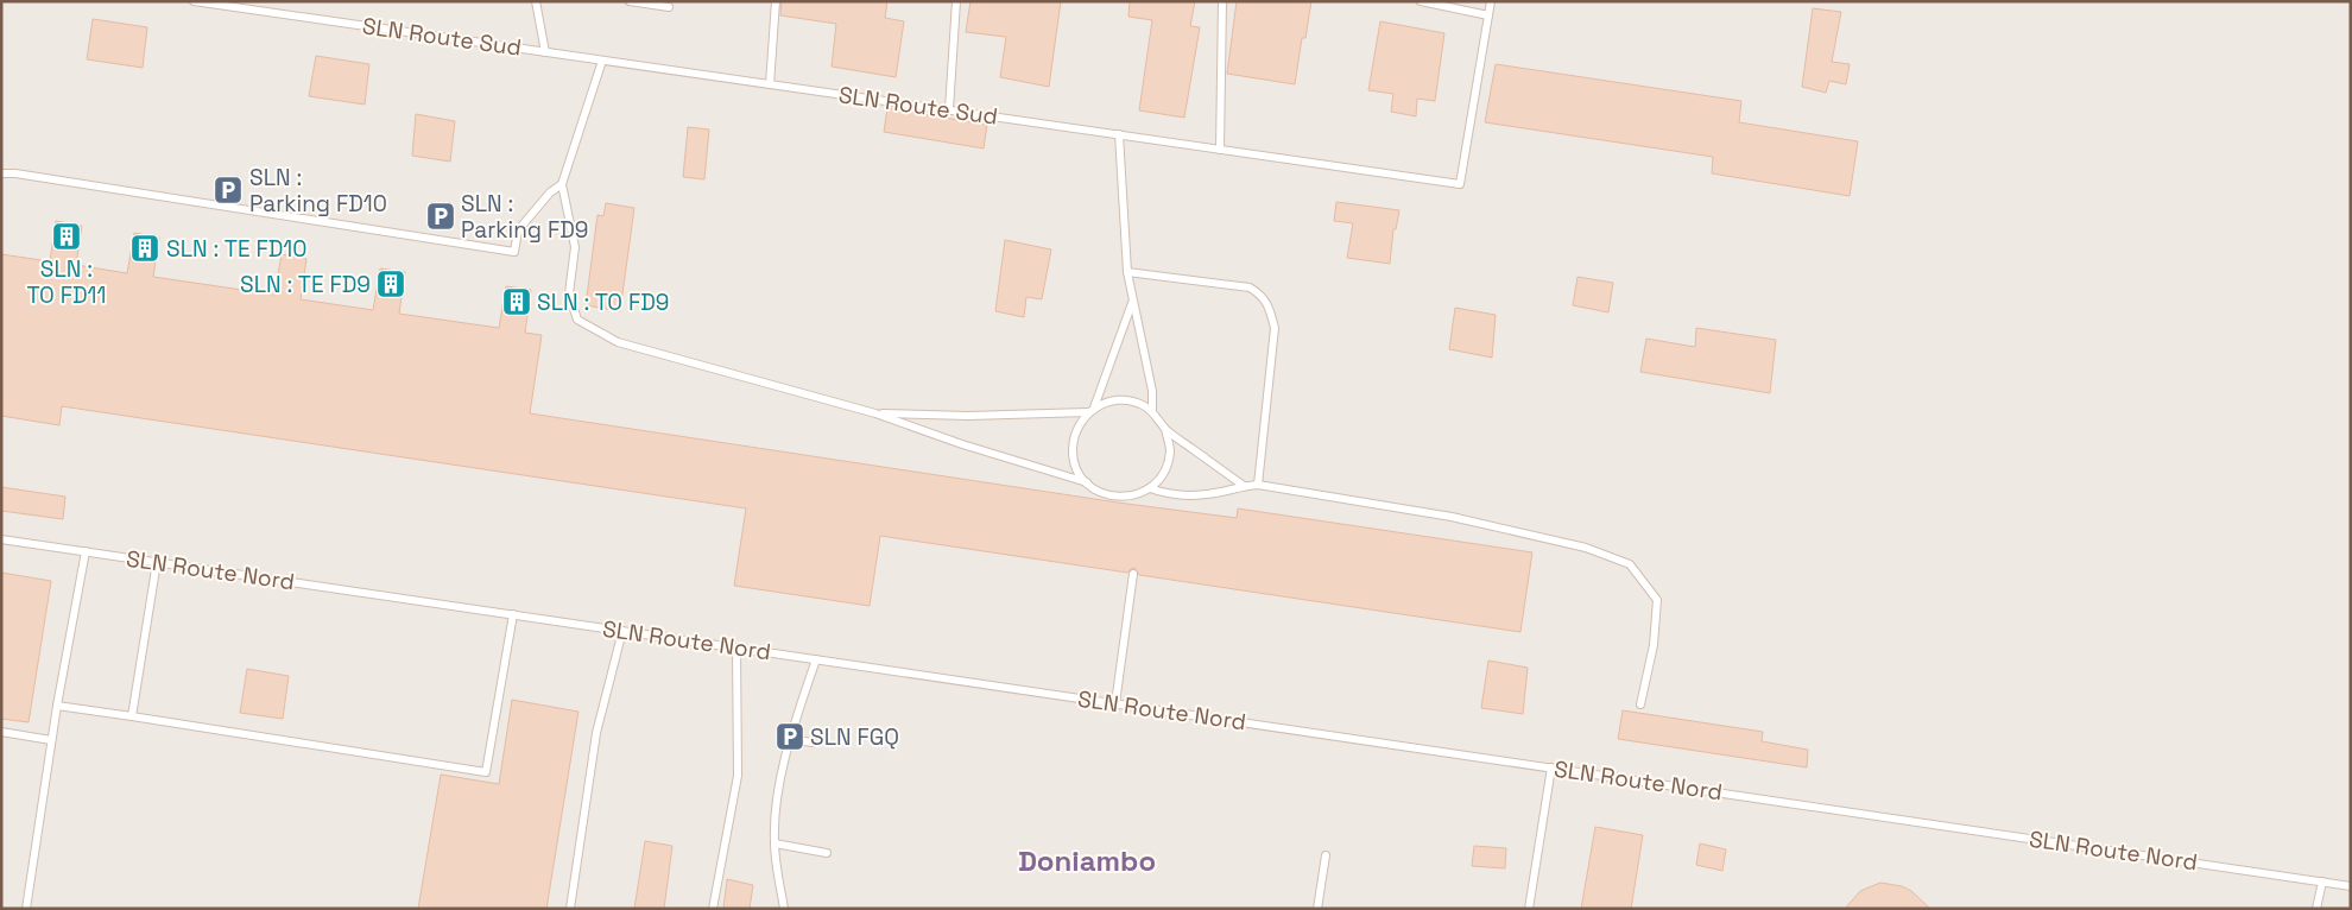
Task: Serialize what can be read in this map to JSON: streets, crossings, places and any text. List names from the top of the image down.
{
  "streets": {
    "lane": ["SLN Route Sud", "SLN Route Nord"]
  },
  "districts": ["Doniambo"],
  "places": {
    "parking": ["SLN : Parking FD10", "SLN : Parking FD9", "SLN FGQ"],
    "building": [
      "SLN : TO FD11",
      "SLN : TE FD10",
      "SLN : TE FD9",
      "SLN : TO FD9"
    ]
  }
}
